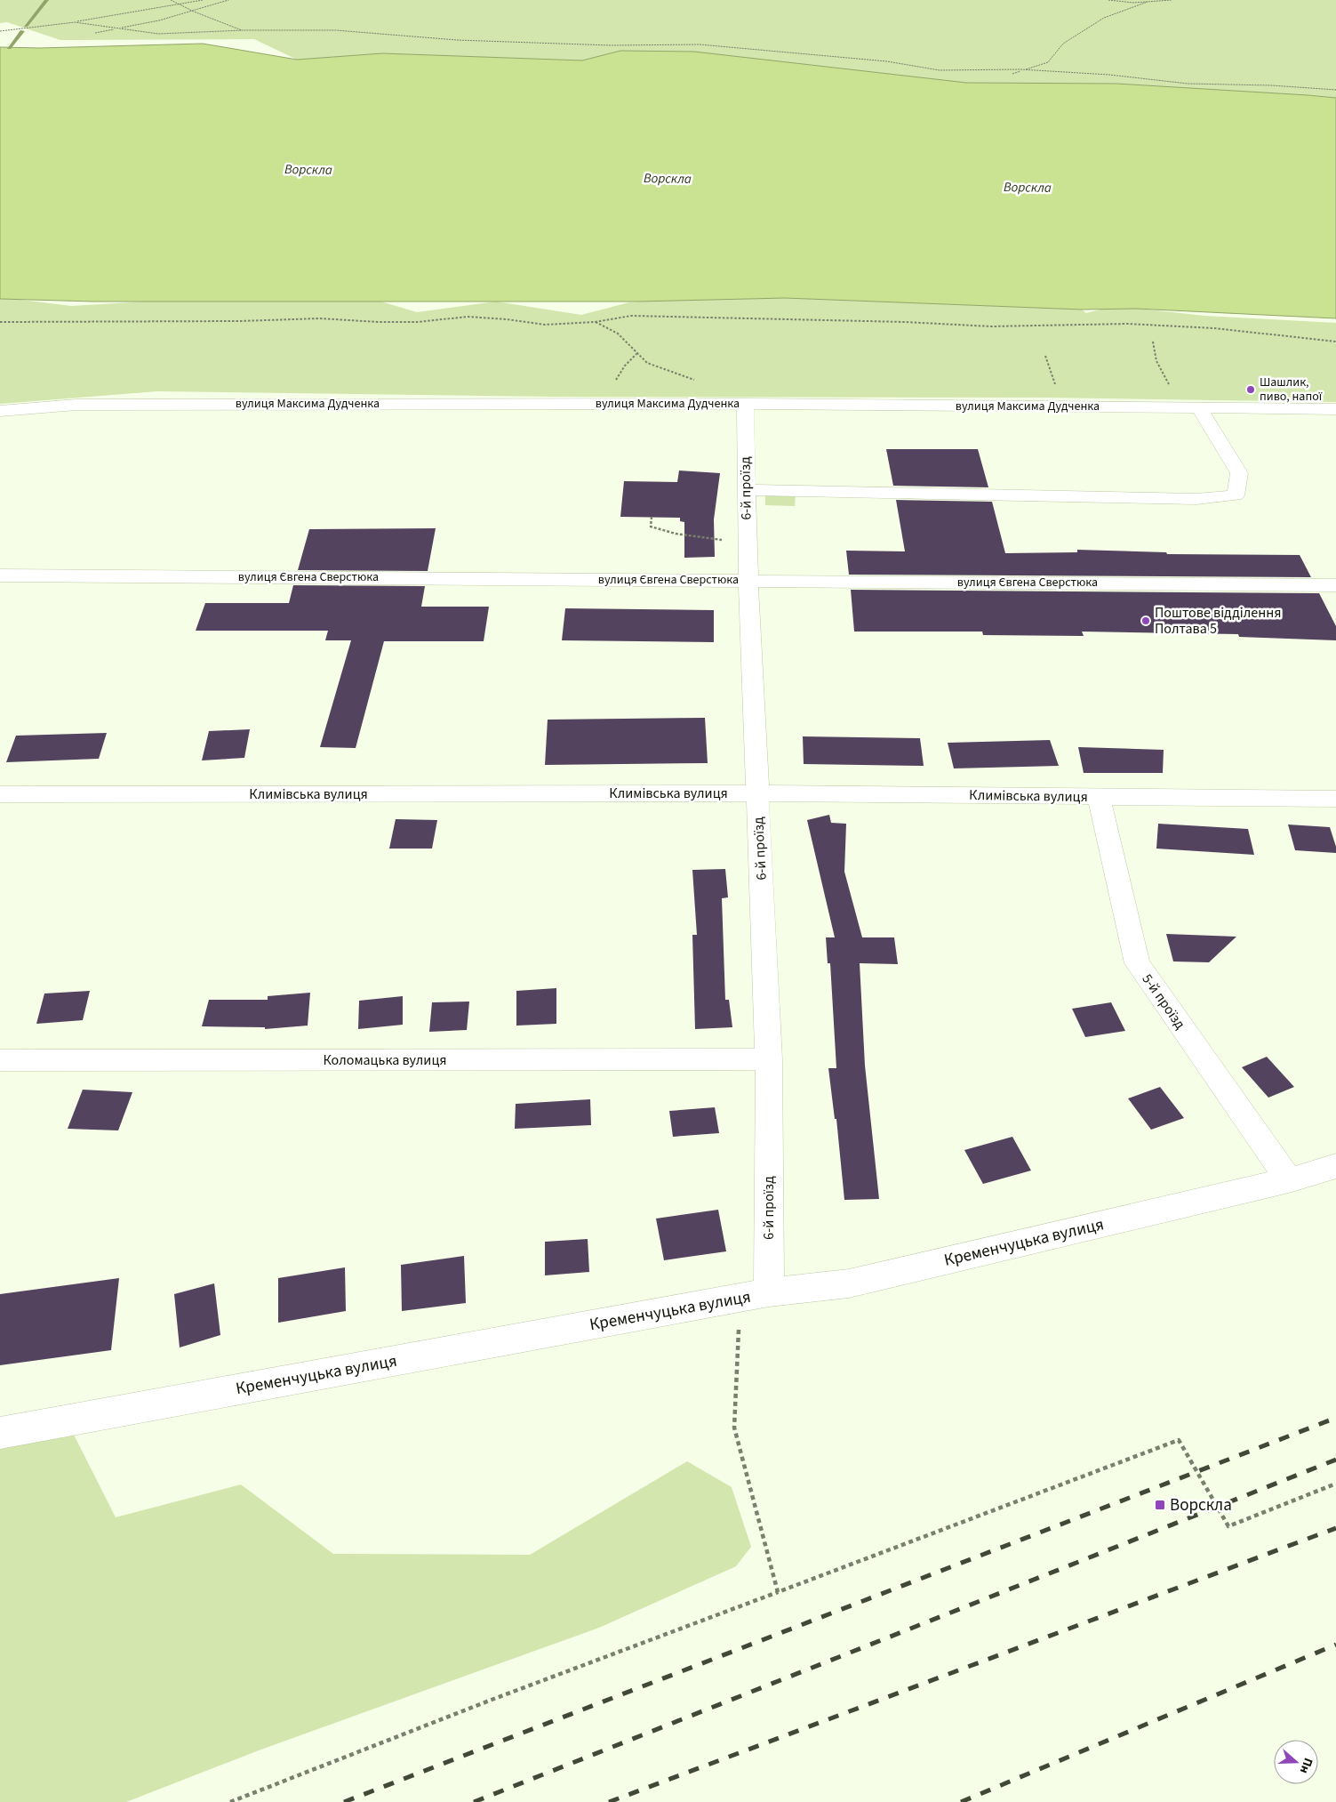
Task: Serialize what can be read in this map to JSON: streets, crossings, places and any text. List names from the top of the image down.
{
  "streets": {
    "street": [
      "вулиця Максима Дудченка",
      "6-й проїзд",
      "вулиця Євгена Сверстюка",
      "Климівська вулиця",
      "5-й проїзд",
      "Коломацька вулиця",
      "Кременчуцька вулиця"
    ]
  },
  "crossings": [
    ["вулиця Максима Дудченка", "6-й проїзд"],
    ["6-й проїзд", "вулиця Євгена Сверстюка"],
    ["6-й проїзд", "Климівська вулиця"],
    ["6-й проїзд", "Коломацька вулиця"],
    ["6-й проїзд", "Кременчуцька вулиця"],
    ["Климівська вулиця", "5-й проїзд"],
    ["5-й проїзд", "Кременчуцька вулиця"]
  ],
  "water": ["Ворскла"],
  "places": {
    "other": ["Шашлик, пиво, напої", "Поштове відділення Полтава 5"],
    "transit": ["Ворскла"]
  },
  "north": "right"
}
